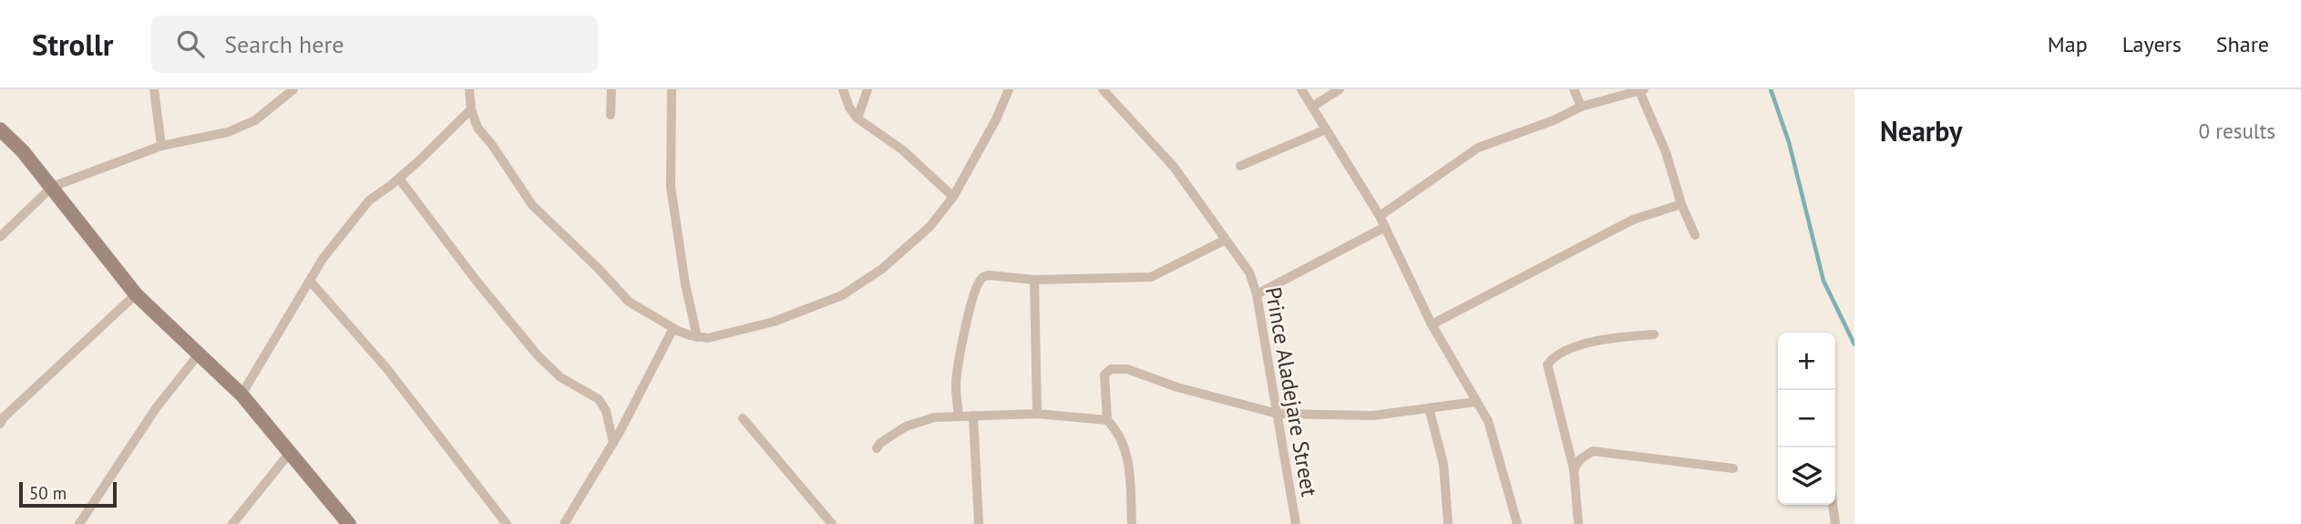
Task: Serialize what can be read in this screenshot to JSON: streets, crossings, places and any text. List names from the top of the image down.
{
  "streets": {
    "street": ["Prince Aladejare Street"]
  },
  "scale_bar": "50 m",
  "page": {
    "header": "Strollr",
    "search": "Search here",
    "nav": ["Map", "Layers", "Share"],
    "heading": ["Nearby", "0 results"],
    "map_buttons": ["+", "−"],
    "scale": "50 m"
  }
}
